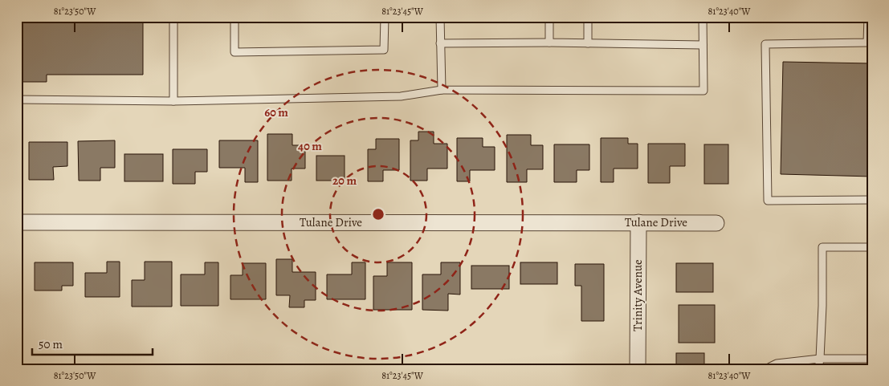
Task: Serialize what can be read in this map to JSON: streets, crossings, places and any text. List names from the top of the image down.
{
  "streets": {
    "street": ["Tulane Drive", "Trinity Avenue"]
  },
  "crossings": [
    ["Tulane Drive", "Trinity Avenue"]
  ],
  "scale_bar": "50 m",
  "coordinates": ["81°23'50\"W", "81°23'45\"W", "81°23'40\"W"],
  "rings": ["60 m", "40 m", "20 m"]
}
